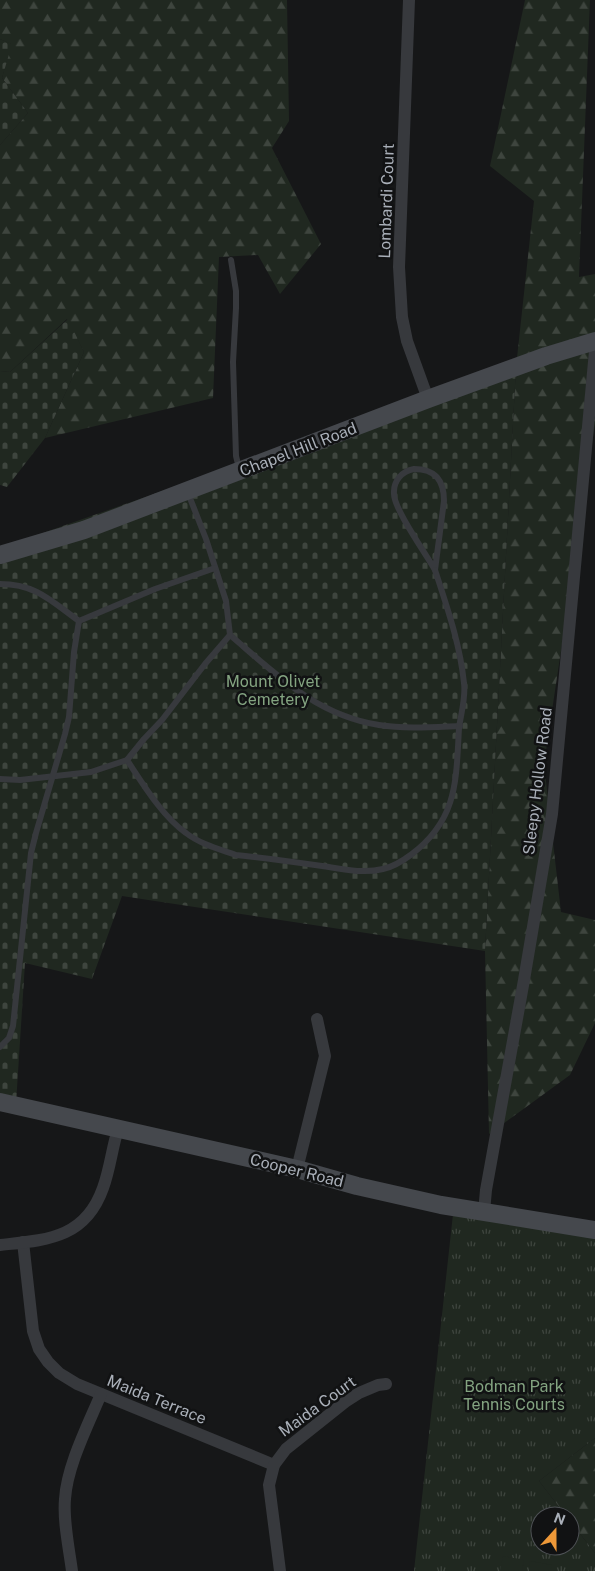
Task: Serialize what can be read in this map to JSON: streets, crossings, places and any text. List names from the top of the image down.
{
  "streets": {
    "street": [
      "Lombardi Court",
      "Chapel Hill Road",
      "Sleepy Hollow Road",
      "Cooper Road",
      "Maida Terrace",
      "Maida Court"
    ]
  },
  "crossings": [
    ["Lombardi Court", "Chapel Hill Road"],
    ["Sleepy Hollow Road", "Cooper Road"],
    ["Maida Terrace", "Maida Court"]
  ],
  "parks": ["Mount Olivet Cemetery", "Bodman Park Tennis Courts"],
  "north": "top"
}
